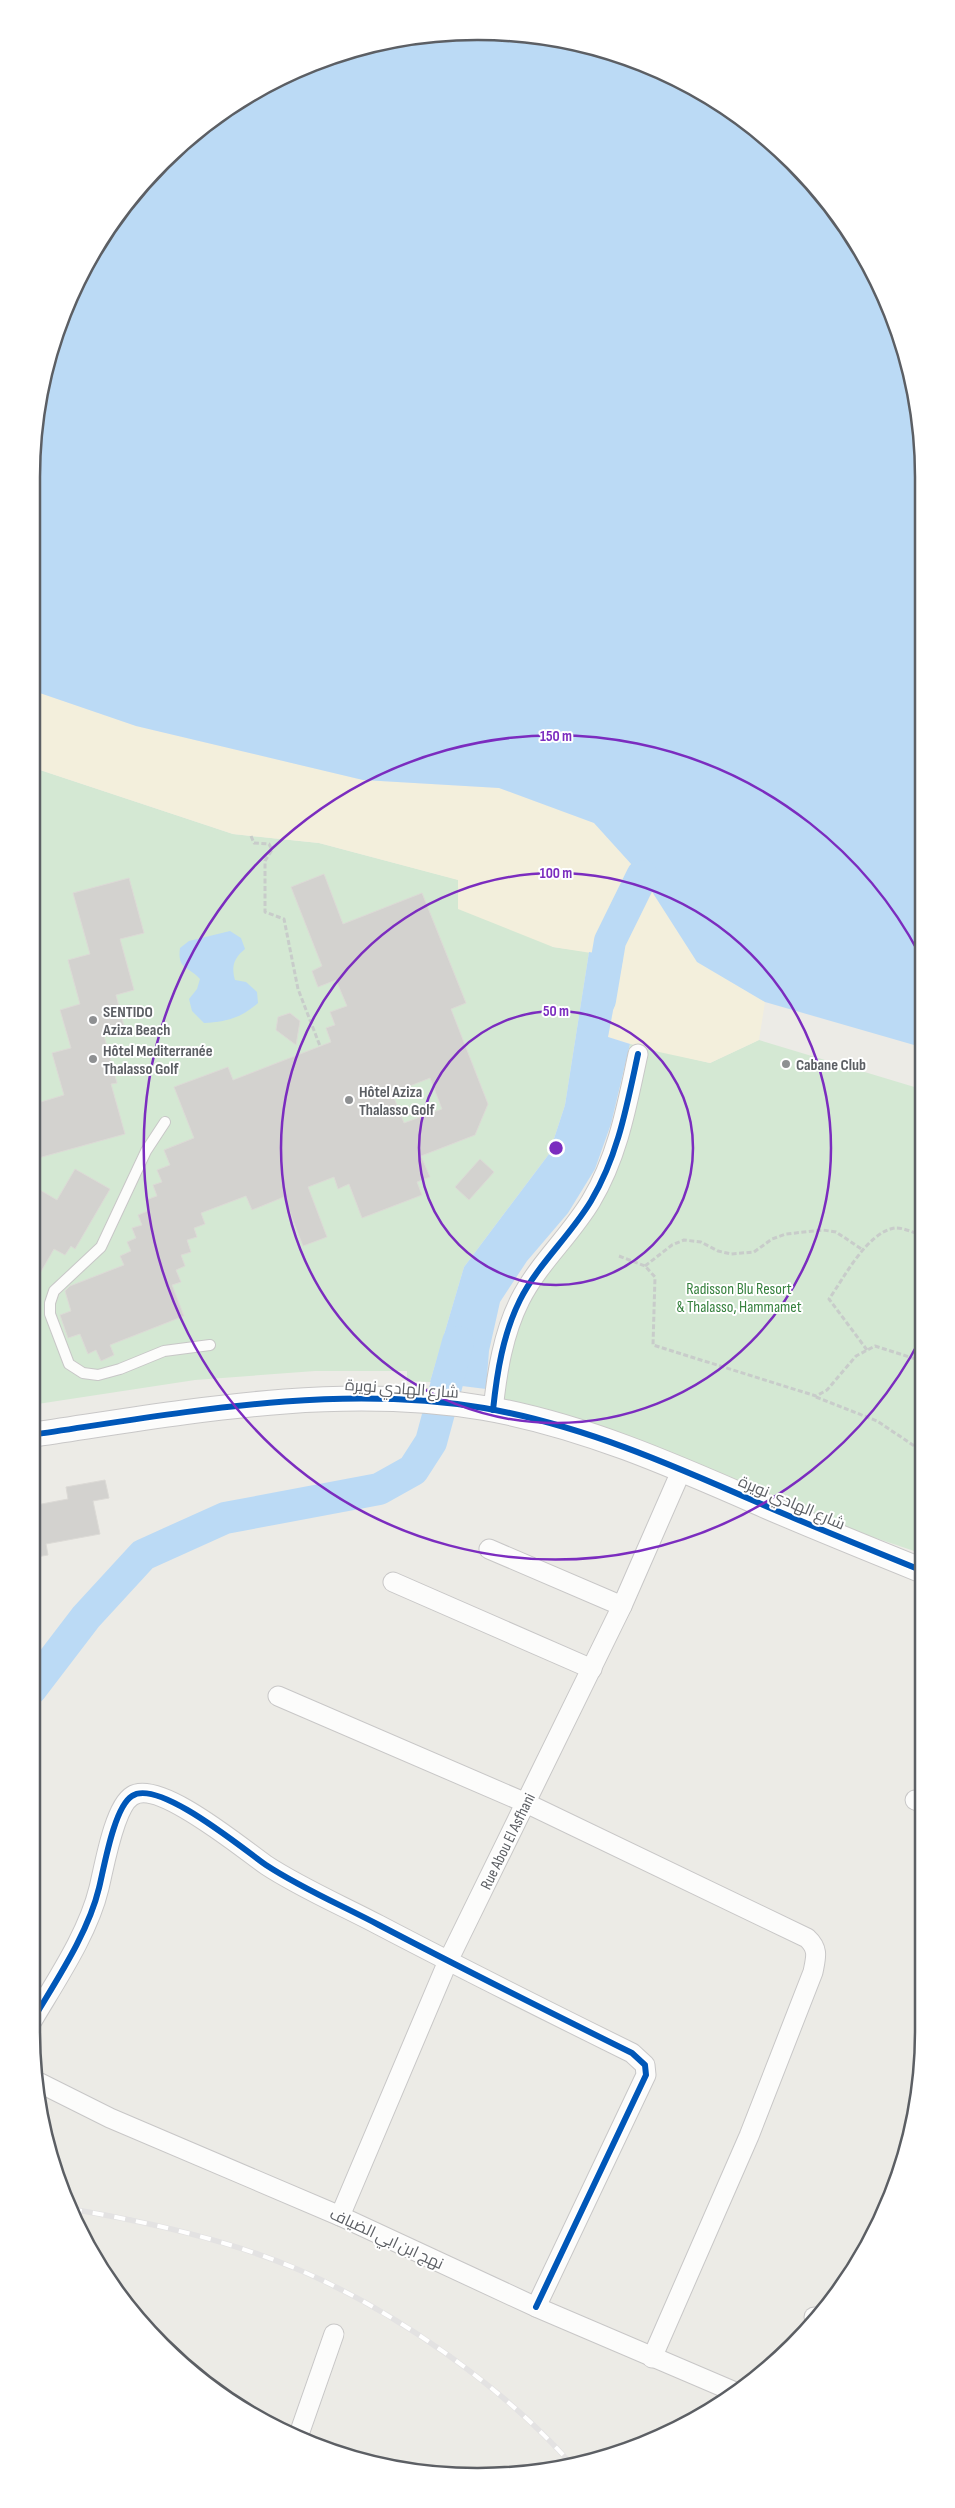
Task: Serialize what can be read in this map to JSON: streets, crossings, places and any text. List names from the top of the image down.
{
  "streets": {
    "street": ["شارع الهادي نويرة", "Rue Abou El Asfhani", "نهج ابن ابي الضياف"]
  },
  "crossings": [
    ["شارع الهادي نويرة", "Rue Abou El Asfhani"],
    ["Rue Abou El Asfhani", "نهج ابن ابي الضياف"]
  ],
  "parks": ["Radisson Blu Resort & Thalasso, Hammamet"],
  "places": [
    "SENTIDO Aziza Beach",
    "Hôtel Mediterranée Thalasso Golf",
    "Cabane Club",
    "Hôtel Aziza Thalasso Golf"
  ],
  "rings": ["150 m", "100 m", "50 m"]
}
